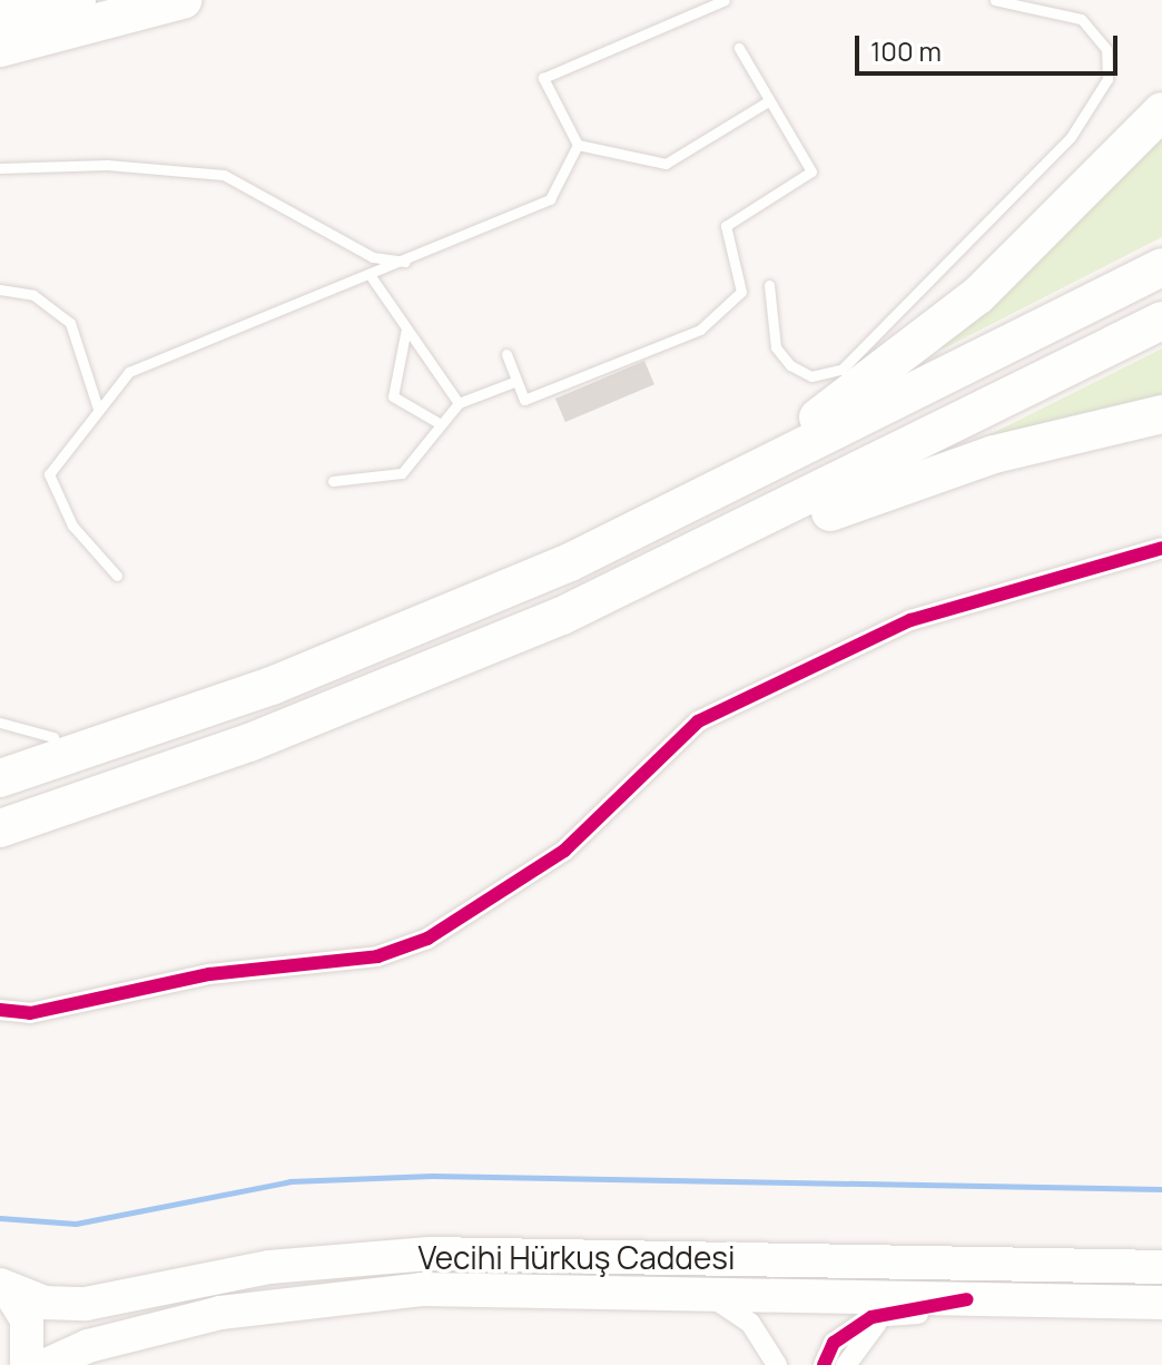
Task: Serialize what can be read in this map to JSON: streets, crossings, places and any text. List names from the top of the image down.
{
  "streets": {
    "main road": ["Vecihi Hürkuş Caddesi"]
  },
  "scale_bar": "100 m"
}
